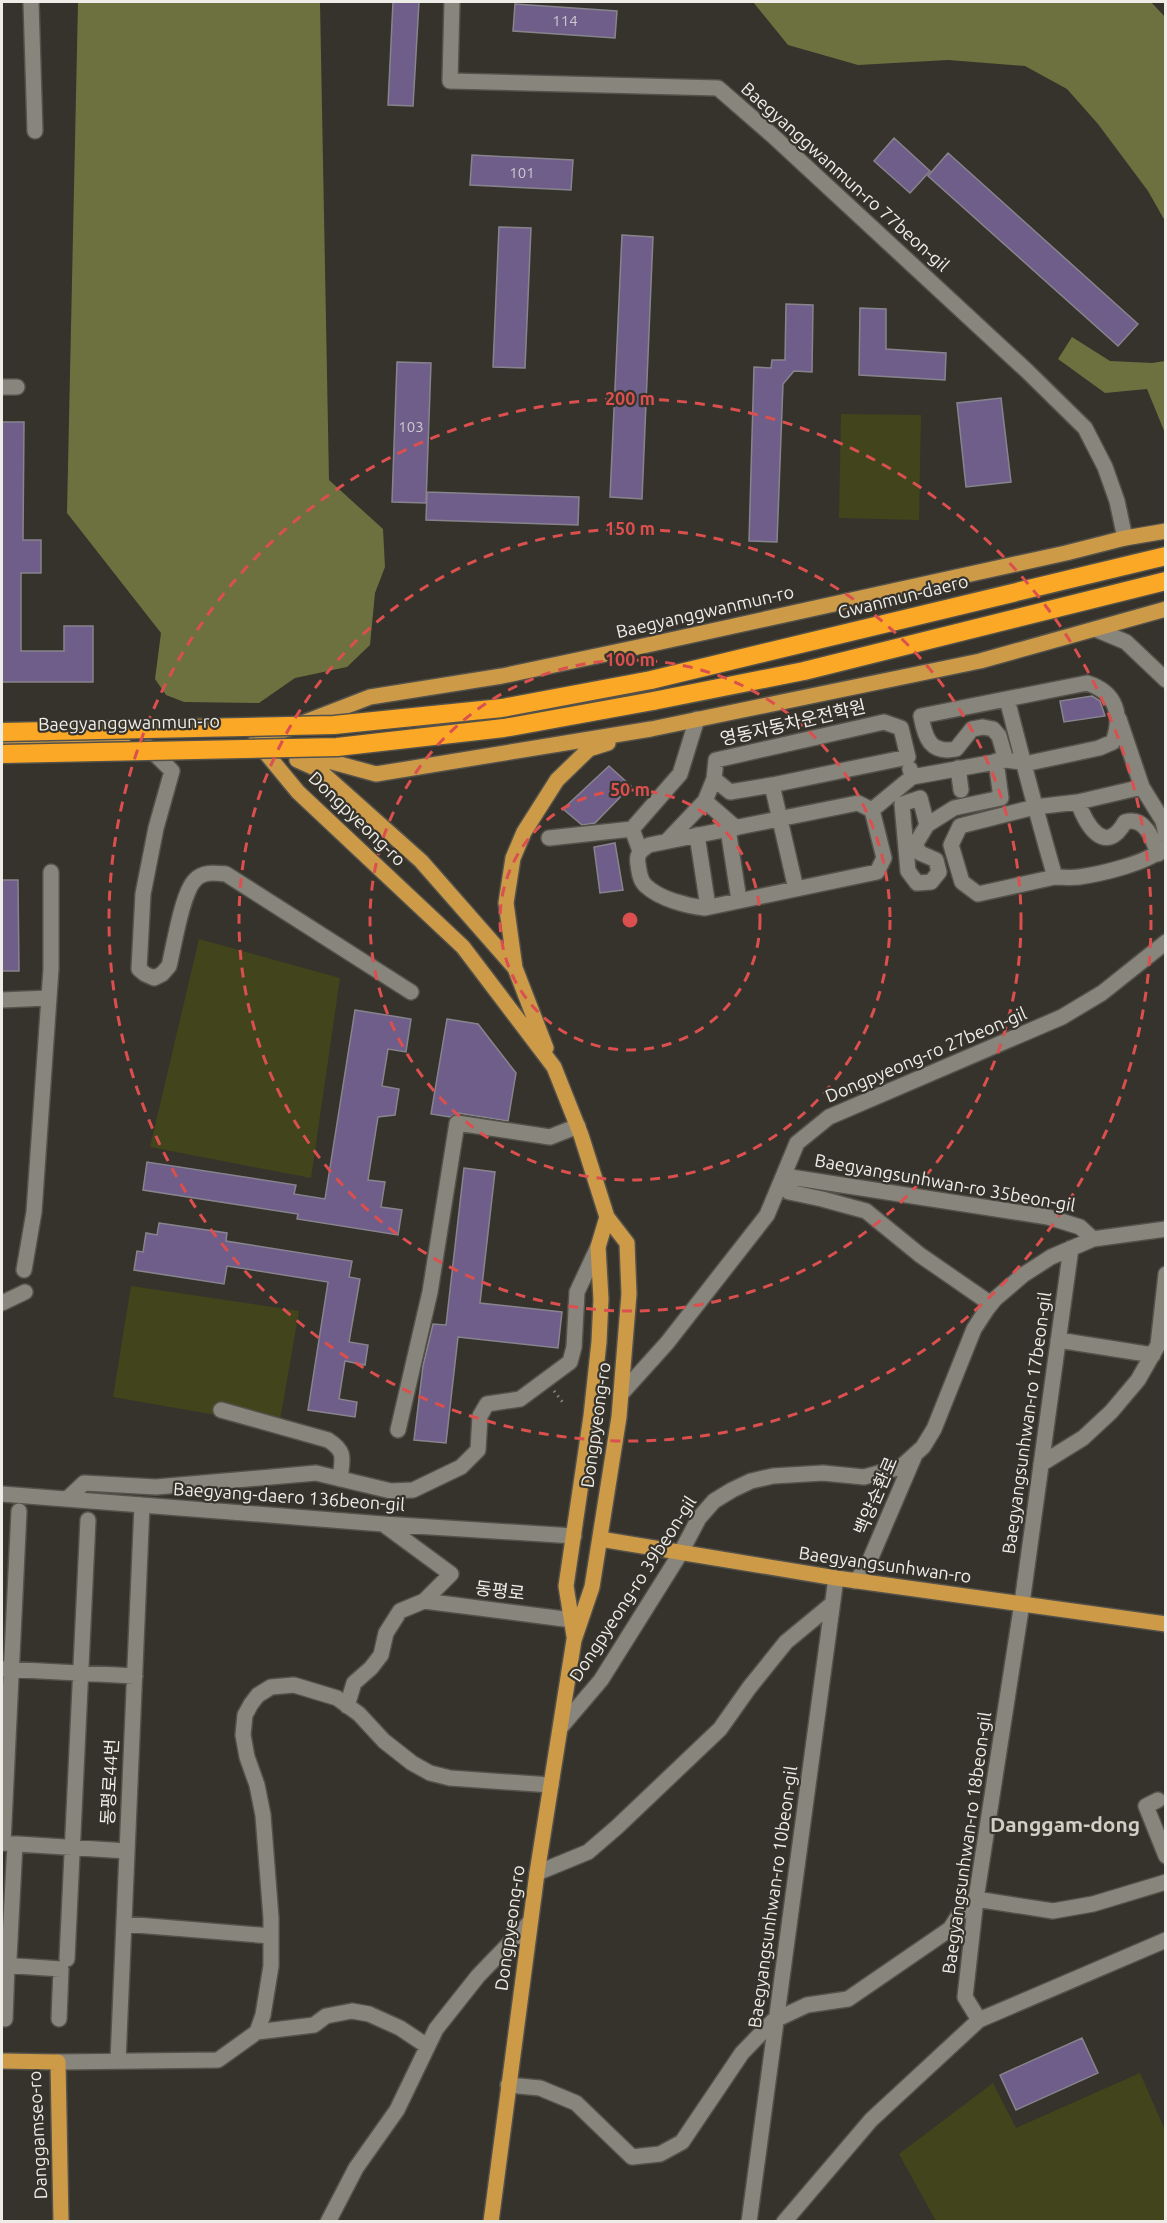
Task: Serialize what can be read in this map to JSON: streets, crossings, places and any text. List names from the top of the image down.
{
  "streets": {
    "highway": ["Gwanmun-daero"],
    "main road": [
      "Baegyanggwanmun-ro",
      "Dongpyeong-ro",
      "Baegyangsunhwan-ro",
      "Danggamseo-ro"
    ],
    "street": [
      "Baegyanggwanmun-ro 77beon-gil",
      "영동자동차운전학원",
      "Dongpyeong-ro 27beon-gil",
      "Baegyangsunhwan-ro 35beon-gil",
      "Baegyangsunhwan-ro 17beon-gil",
      "백양순환로",
      "Baegyang-daero 136beon-gil",
      "Dongpyeong-ro 39beon-gil",
      "동평로",
      "동평로44번",
      "Baegyangsunhwan-ro 18beon-gil",
      "Baegyangsunhwan-ro 10beon-gil"
    ]
  },
  "crossings": [
    ["Baegyanggwanmun-ro 77beon-gil", "Baegyanggwanmun-ro"],
    ["Baegyanggwanmun-ro", "영동자동차운전학원"],
    ["Baegyanggwanmun-ro", "Dongpyeong-ro"],
    ["Dongpyeong-ro", "Dongpyeong-ro 27beon-gil"],
    ["Dongpyeong-ro", "Baegyang-daero 136beon-gil"],
    ["Dongpyeong-ro", "Baegyangsunhwan-ro"],
    ["Dongpyeong-ro", "Dongpyeong-ro 39beon-gil"],
    ["Dongpyeong-ro", "동평로"],
    ["Dongpyeong-ro 27beon-gil", "Baegyangsunhwan-ro 35beon-gil"],
    ["Baegyangsunhwan-ro 35beon-gil", "Dongpyeong-ro 39beon-gil"],
    ["Baegyangsunhwan-ro 17beon-gil", "Baegyangsunhwan-ro"],
    ["Baegyangsunhwan-ro 17beon-gil", "Dongpyeong-ro 39beon-gil"],
    ["Baegyangsunhwan-ro 17beon-gil", "Baegyangsunhwan-ro 18beon-gil"],
    ["백양순환로", "Baegyangsunhwan-ro"],
    ["백양순환로", "Dongpyeong-ro 39beon-gil"],
    ["Baegyang-daero 136beon-gil", "동평로44번"],
    ["Baegyangsunhwan-ro", "Dongpyeong-ro 39beon-gil"],
    ["Baegyangsunhwan-ro", "Baegyangsunhwan-ro 18beon-gil"],
    ["Baegyangsunhwan-ro", "Baegyangsunhwan-ro 10beon-gil"]
  ],
  "districts": ["Danggam-dong"],
  "house_numbers": ["114", "101", "103"],
  "rings": [
    "200 m",
    "150 m",
    "100 m",
    "50 m"
  ]
}
